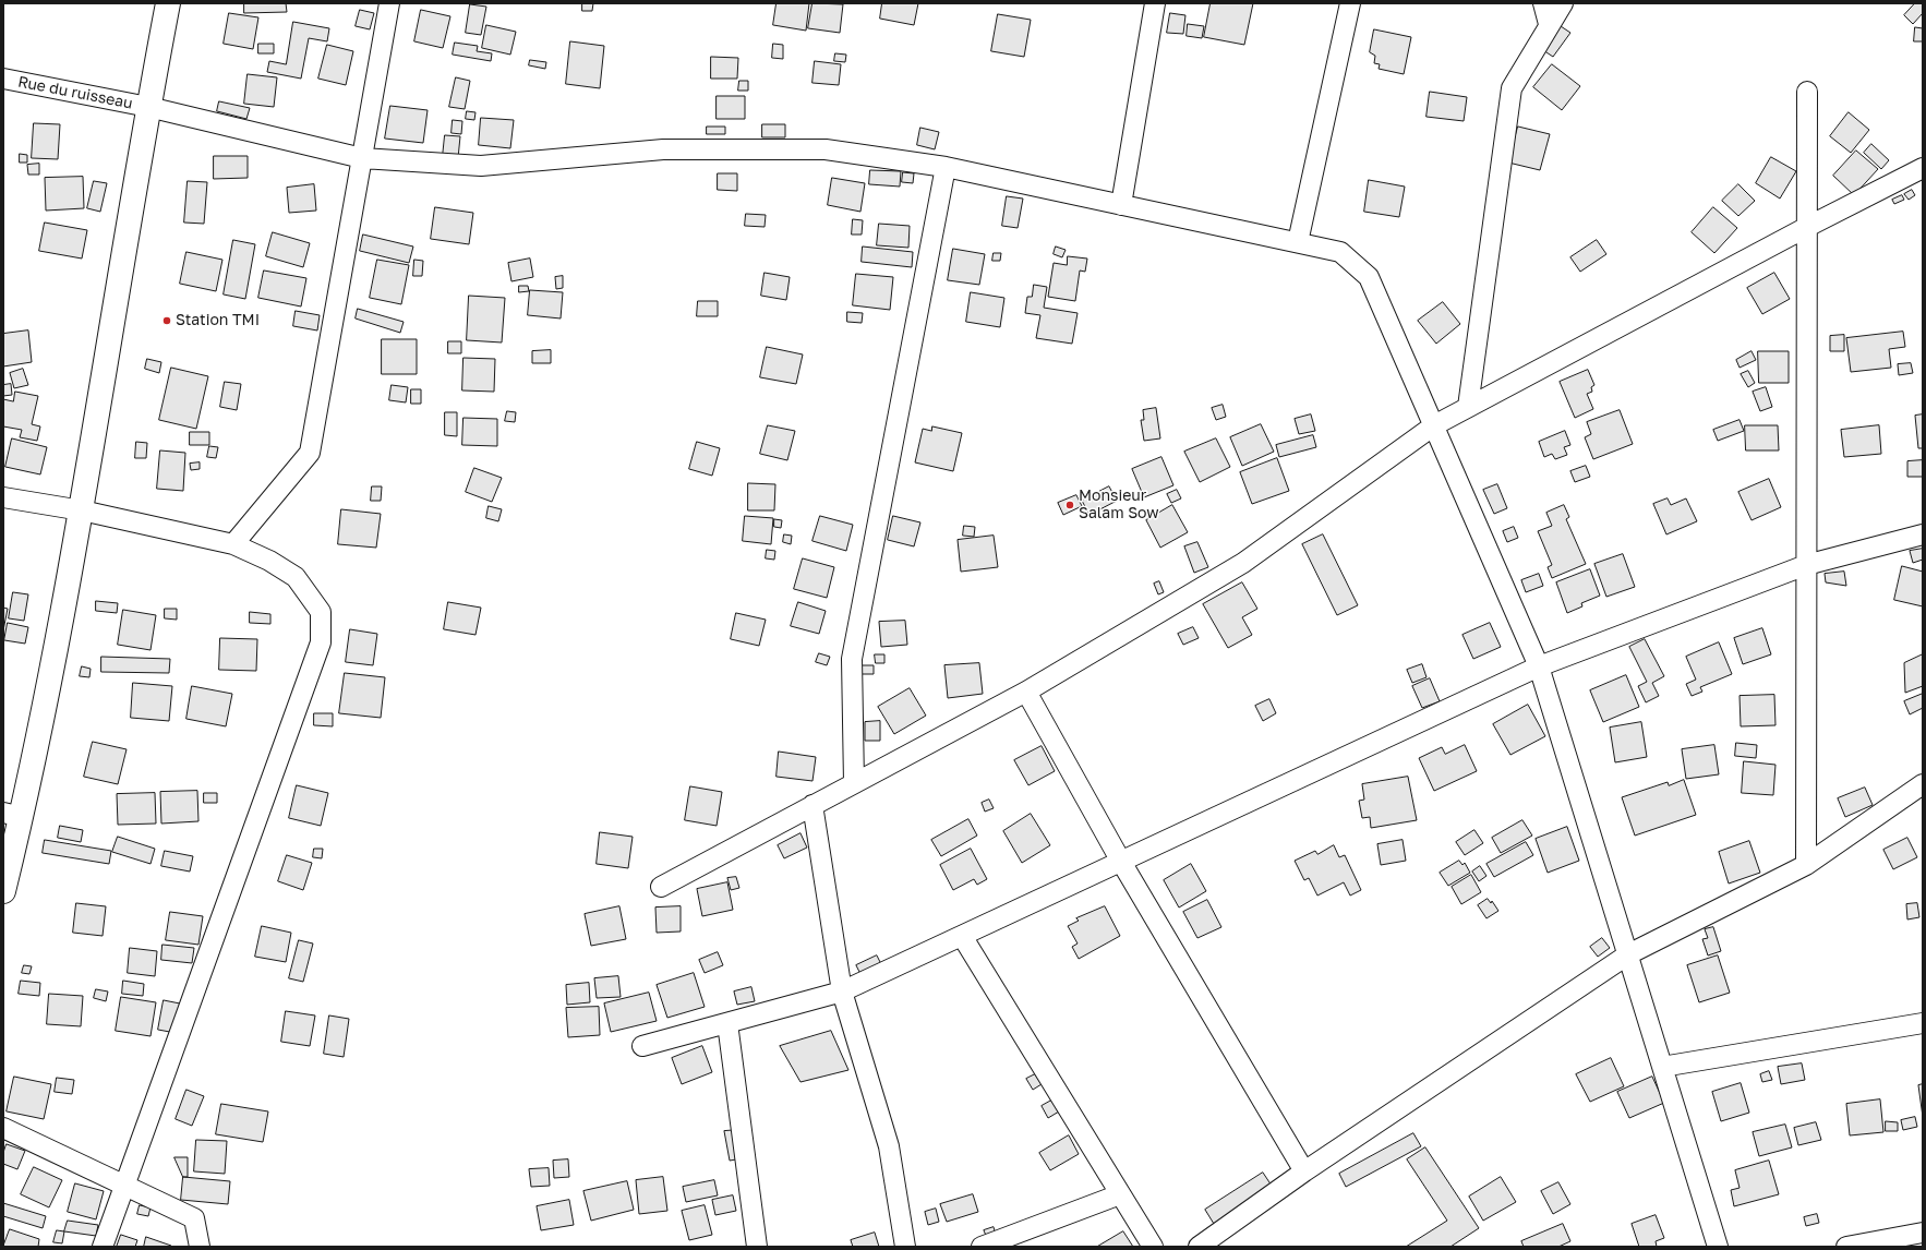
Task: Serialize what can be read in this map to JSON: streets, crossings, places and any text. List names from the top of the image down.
{
  "streets": {
    "street": ["Rue du ruisseau"]
  },
  "places": ["Station TMI", "Monsieur Salam Sow"]
}
